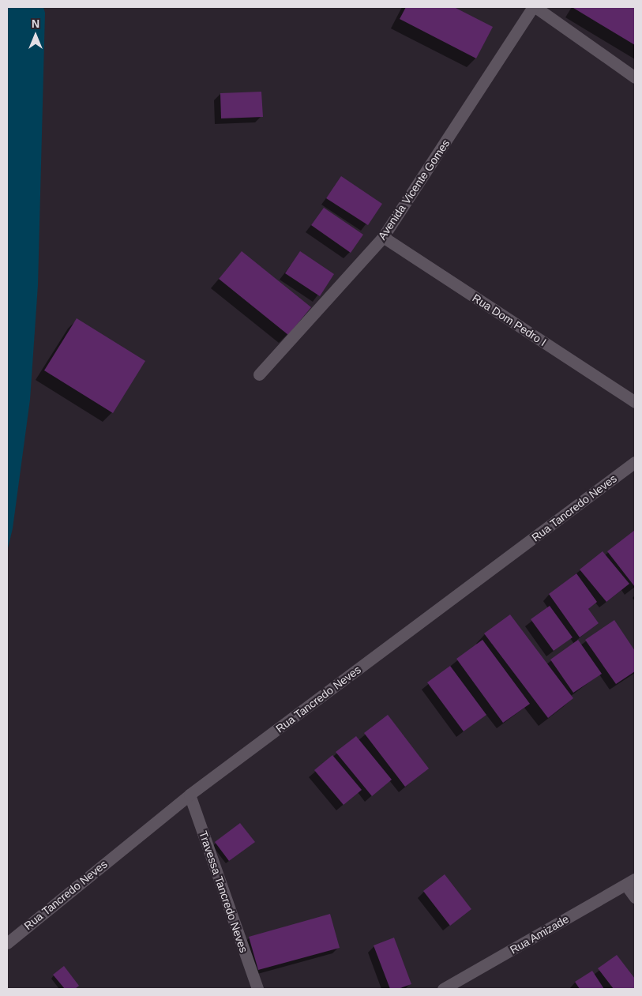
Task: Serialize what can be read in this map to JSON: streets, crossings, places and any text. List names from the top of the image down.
{
  "streets": {
    "street": [
      "Avenida Vicente Gomes",
      "Rua Dom Pedro I",
      "Rua Tancredo Neves",
      "Travessa Tancredo Neves",
      "Rua Amizade"
    ]
  },
  "crossings": [
    ["Avenida Vicente Gomes", "Rua Dom Pedro I"],
    ["Rua Tancredo Neves", "Travessa Tancredo Neves"]
  ],
  "north": "top"
}
